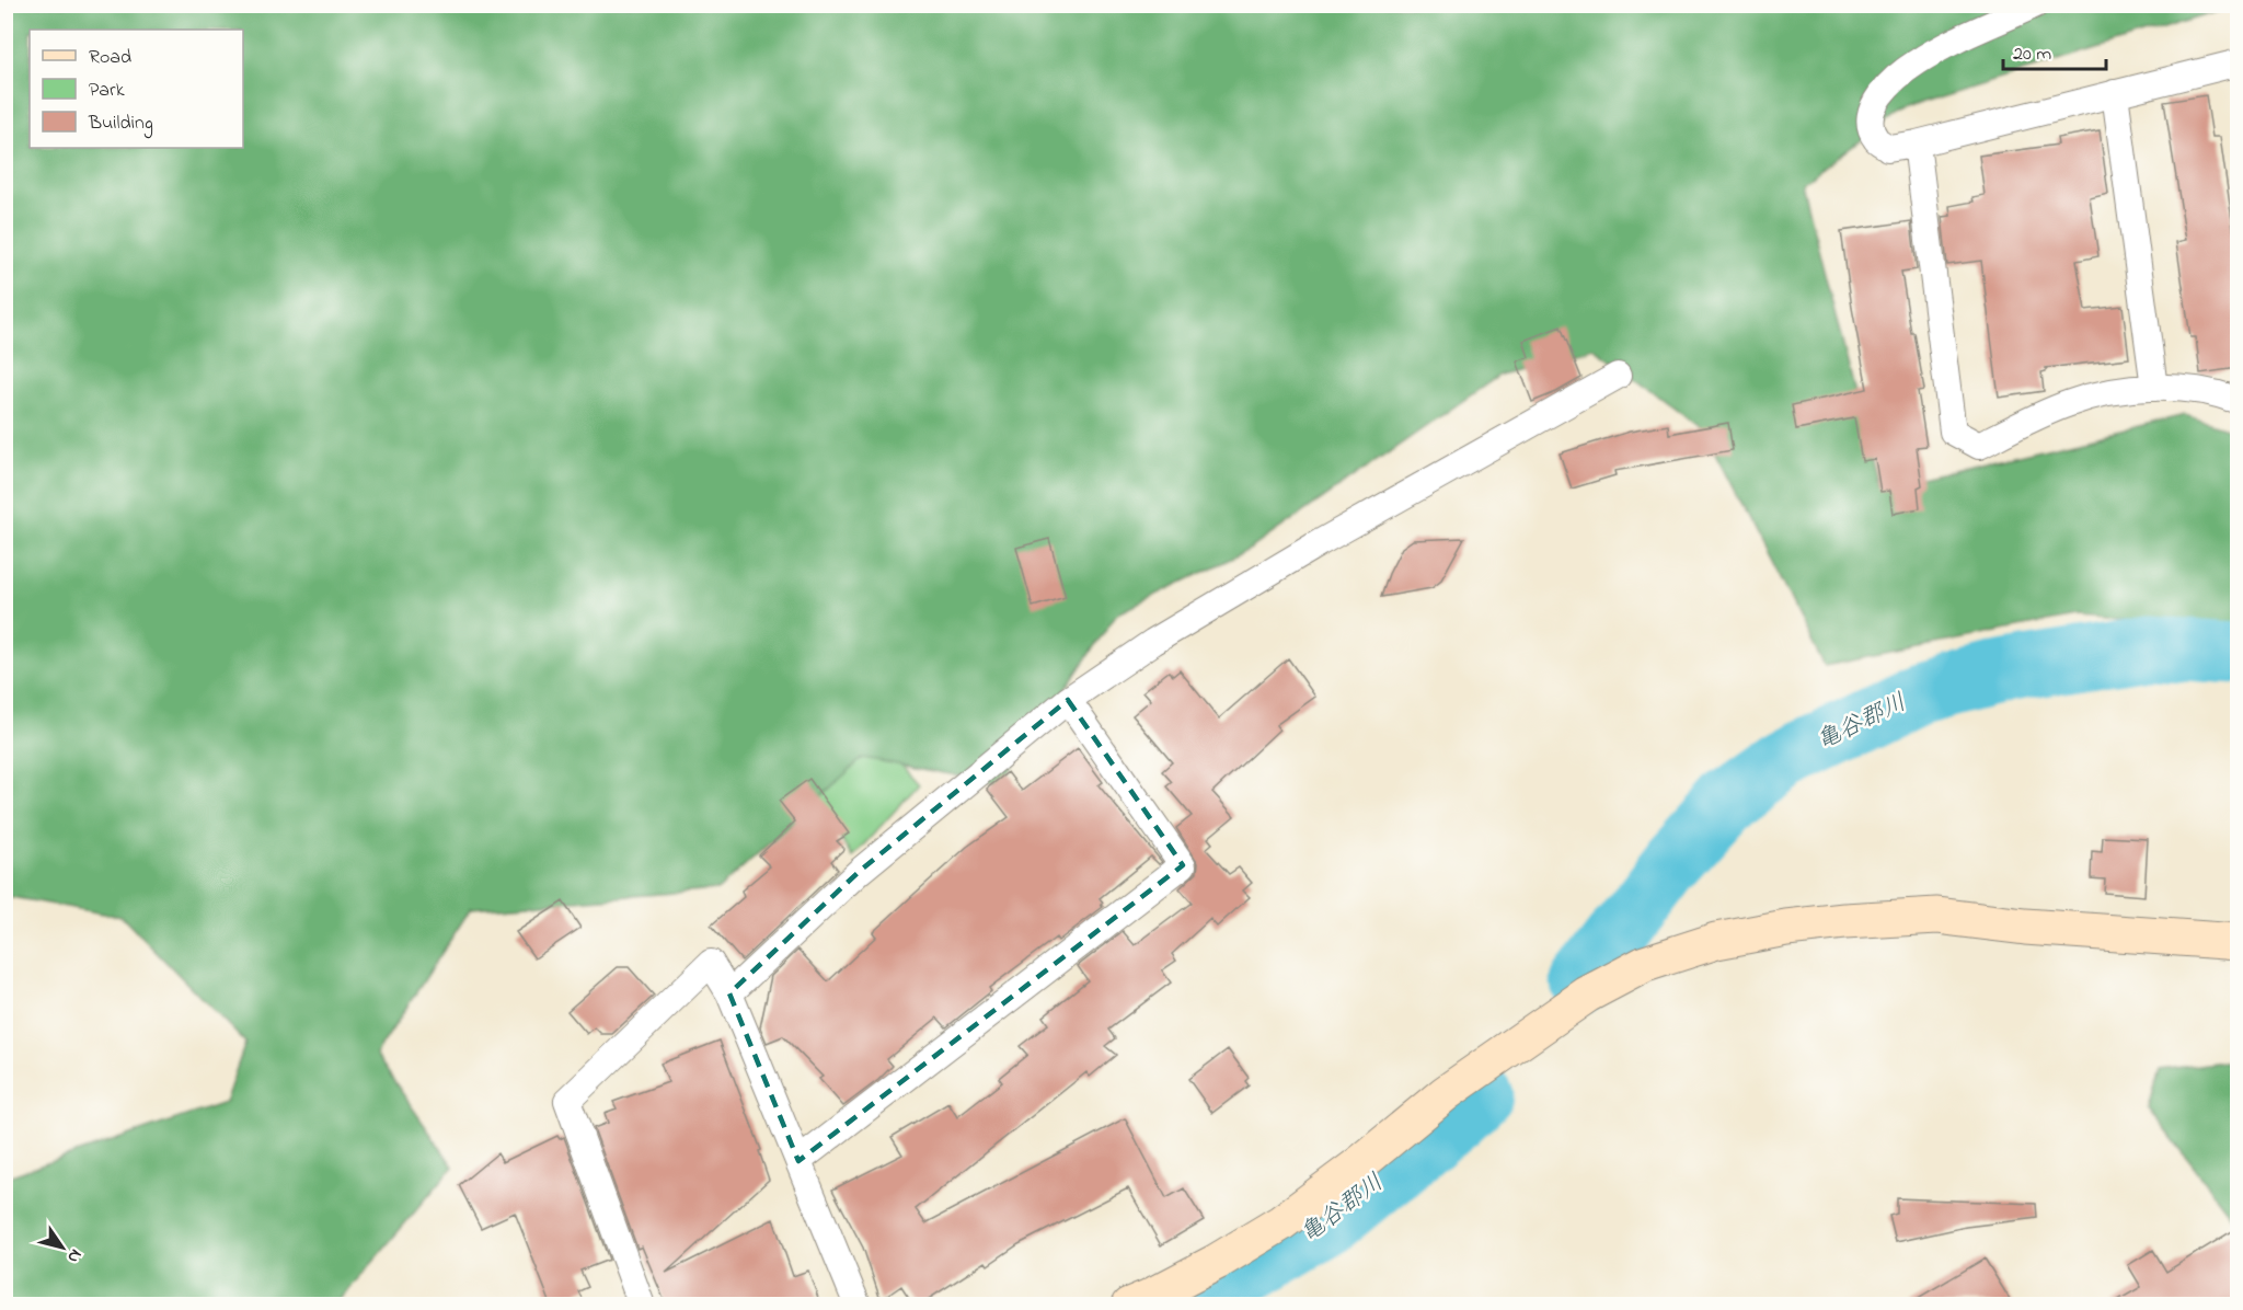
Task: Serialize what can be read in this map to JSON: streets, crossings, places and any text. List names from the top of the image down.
{
  "water": ["亀谷郡川"],
  "legend": ["Road", "Park", "Building"],
  "scale_bar": "20 m",
  "north": "bottom right"
}
